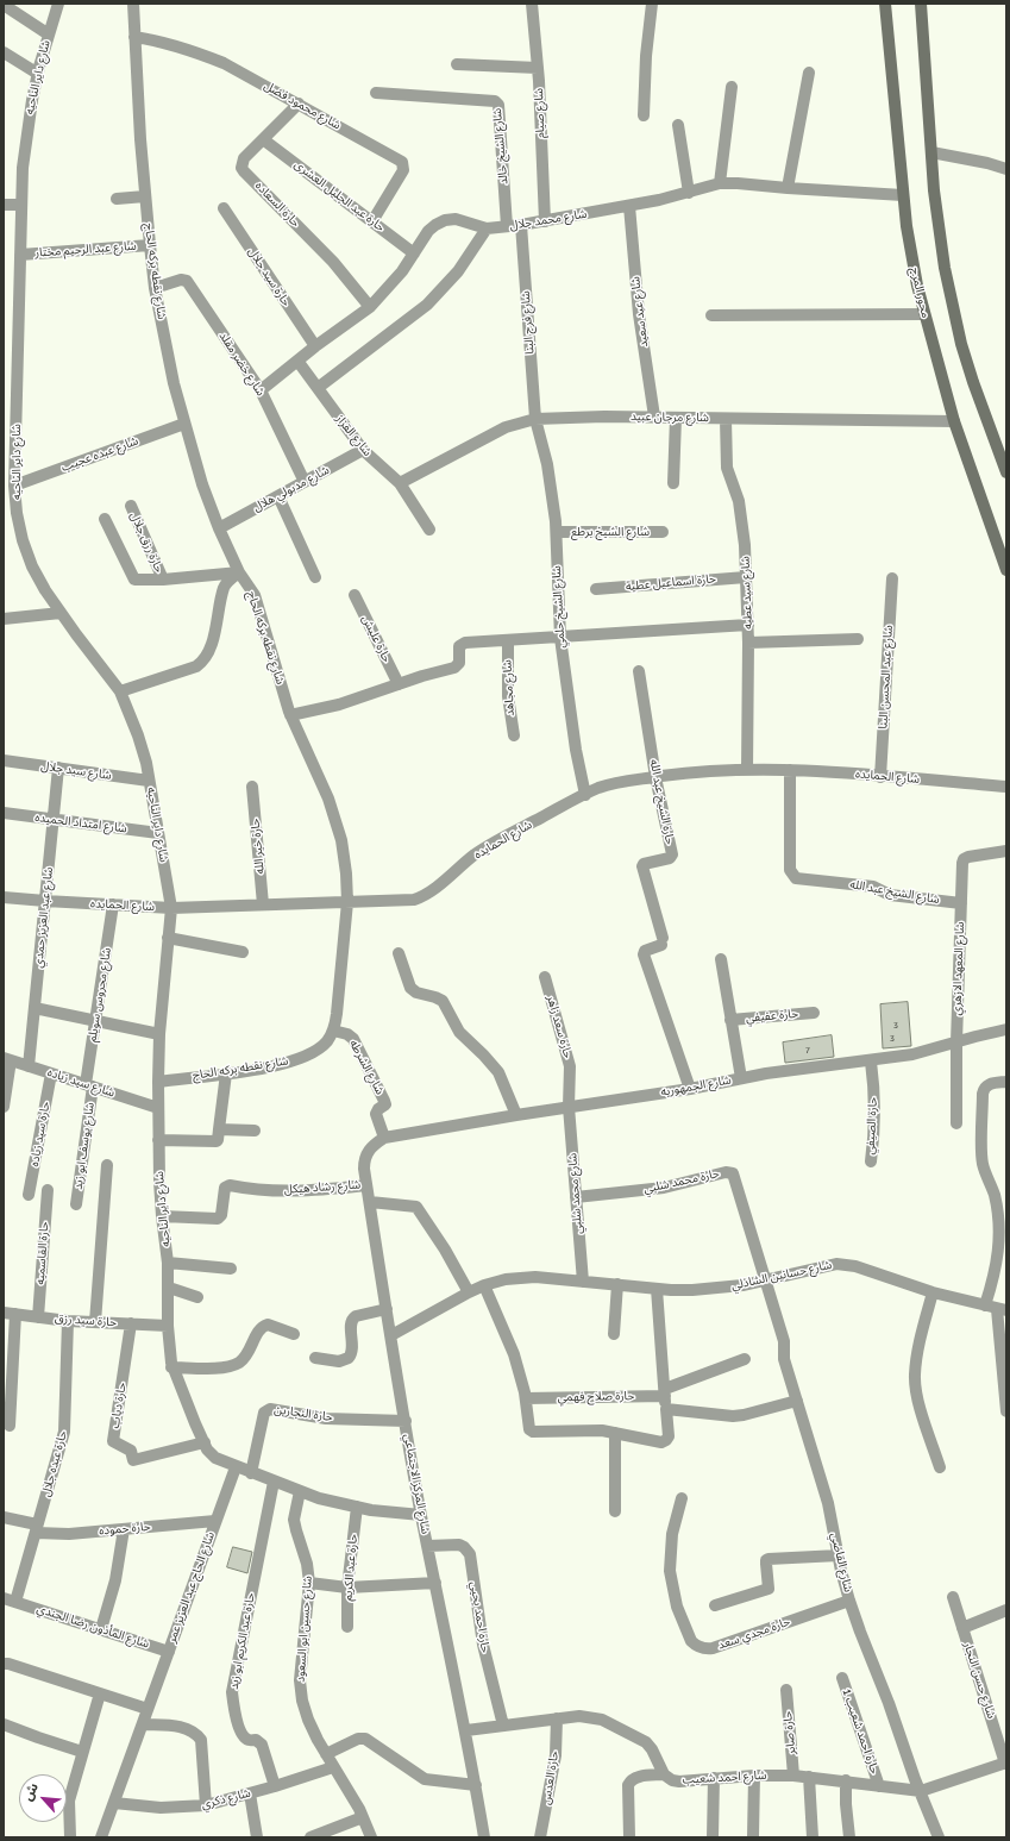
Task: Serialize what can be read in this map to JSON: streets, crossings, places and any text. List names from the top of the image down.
{
  "streets": {
    "main road": ["محور المرج"],
    "street": [
      "شارع داير الناحيه",
      "شارع محمود فضل",
      "شارع صيام",
      "شارع الشيخ خالد",
      "حارة عبد الجليل العشرى",
      "حارة السعاده",
      "شارع محمد جلال",
      "شارع عبد الرحيم مختار",
      "شارع نقطه بركه الحاج",
      "حارة سيد جلال",
      "شارع عبد سعيد",
      "شارع فرج البنا",
      "شارع خضر مقلد",
      "شارع مرجان عبيد",
      "شارع القزاز",
      "شارع عبده عجيب",
      "شارع مدبولي هلال",
      "شارع الشيخ برطع",
      "حارة رزق جلال",
      "حارة اسماعيل عطية",
      "شارع سيد عطيه",
      "شارع الشيخ حلمي",
      "حارة عليش",
      "شارع عبد المحسن البنا",
      "شارع مجاهد",
      "شارع سيد جلال",
      "شارع الحمايده",
      "حارة الشيخ عبد الله",
      "شارع امتداد الحميده",
      "حارة خير الله",
      "شارع الشيخ عبد الله",
      "شارع عبد العزيز حمدي",
      "شارع المعهد الازهري",
      "شارع محروس سويلم",
      "حارة عفيفي",
      "حارة سعد زاهر",
      "شارع الشرطه",
      "شارع سيد زياده",
      "شارع الجمهوريه",
      "حارة الصيفي",
      "حارة سيد زياده",
      "شارع يوسف ابو زيد",
      "حارة محمد شلبي",
      "شارع رشاد هيكل",
      "شارع محمد شلبي",
      "حارة القاسميه",
      "شارع حسانين الشاذلي",
      "حارة سيد رزق",
      "حارة صلاح فهمي",
      "حارة دياب",
      "حارة النجارين",
      "حارة عبده جلال",
      "شارع المركز الاجتماعي",
      "حارة حموده",
      "شارع القاضي",
      "حارة عبد الكريم",
      "شارع الحاج عبد العزيز عمر",
      "حارة احمد يحيي",
      "شارع المأذون رضا الجندي",
      "شارع حسين ابو السعود",
      "حارة مجدي سعد",
      "حارة عبد الكريم ابو زيد",
      "شارع حسن النجار",
      "حارة احمد شعيب 1",
      "حارة صابر",
      "حارة العدس",
      "شارع احمد شعيب",
      "شارع ذكري"
    ]
  },
  "crossings": [
    ["شارع داير الناحيه", "شارع عبد الرحيم مختار"],
    ["شارع داير الناحيه", "شارع نقطه بركه الحاج"],
    ["شارع داير الناحيه", "شارع عبده عجيب"],
    ["شارع داير الناحيه", "شارع سيد جلال"],
    ["شارع داير الناحيه", "شارع الحمايده"],
    ["شارع داير الناحيه", "شارع امتداد الحميده"],
    ["شارع داير الناحيه", "شارع سيد زياده"],
    ["شارع داير الناحيه", "شارع رشاد هيكل"],
    ["شارع داير الناحيه", "حارة سيد رزق"],
    ["شارع داير الناحيه", "حارة دياب"],
    ["شارع داير الناحيه", "حارة النجارين"],
    ["شارع داير الناحيه", "شارع المركز الاجتماعي"],
    ["شارع داير الناحيه", "حارة عبد الكريم"],
    ["شارع داير الناحيه", "شارع الحاج عبد العزيز عمر"],
    ["شارع داير الناحيه", "شارع حسين ابو السعود"],
    ["شارع داير الناحيه", "حارة عبد الكريم ابو زيد"],
    ["شارع محمود فضل", "حارة عبد الجليل العشرى"],
    ["شارع محمود فضل", "حارة السعاده"],
    ["شارع محمود فضل", "شارع نقطه بركه الحاج"],
    ["شارع صيام", "شارع محمد جلال"],
    ["شارع الشيخ خالد", "شارع محمد جلال"],
    ["حارة عبد الجليل العشرى", "حارة السعاده"],
    ["حارة عبد الجليل العشرى", "شارع محمد جلال"],
    ["حارة السعاده", "شارع محمد جلال"],
    ["شارع محمد جلال", "حارة سيد جلال"],
    ["شارع محمد جلال", "محور المرج"],
    ["شارع محمد جلال", "شارع عبد سعيد"],
    ["شارع محمد جلال", "شارع فرج البنا"],
    ["شارع محمد جلال", "شارع خضر مقلد"],
    ["شارع محمد جلال", "شارع القزاز"],
    ["شارع عبد الرحيم مختار", "شارع نقطه بركه الحاج"],
    ["شارع نقطه بركه الحاج", "شارع خضر مقلد"],
    ["شارع نقطه بركه الحاج", "شارع عبده عجيب"],
    ["شارع نقطه بركه الحاج", "شارع مدبولي هلال"],
    ["شارع نقطه بركه الحاج", "حارة رزق جلال"],
    ["شارع نقطه بركه الحاج", "شارع الحمايده"],
    ["شارع نقطه بركه الحاج", "شارع الشرطه"],
    ["محور المرج", "شارع مرجان عبيد"],
    ["شارع عبد سعيد", "شارع مرجان عبيد"],
    ["شارع فرج البنا", "شارع مرجان عبيد"],
    ["شارع فرج البنا", "شارع الشيخ حلمي"],
    ["شارع خضر مقلد", "شارع مدبولي هلال"],
    ["شارع مرجان عبيد", "شارع القزاز"],
    ["شارع مرجان عبيد", "شارع سيد عطيه"],
    ["شارع مرجان عبيد", "شارع الشيخ حلمي"],
    ["شارع القزاز", "شارع مدبولي هلال"],
    ["شارع الشيخ برطع", "شارع الشيخ حلمي"],
    ["حارة اسماعيل عطية", "شارع سيد عطيه"],
    ["شارع سيد عطيه", "شارع الحمايده"],
    ["شارع الشيخ حلمي", "شارع الحمايده"],
    ["شارع عبد المحسن البنا", "شارع الحمايده"],
    ["شارع سيد جلال", "شارع عبد العزيز حمدي"],
    ["شارع الحمايده", "حارة الشيخ عبد الله"],
    ["شارع الحمايده", "حارة خير الله"],
    ["شارع الحمايده", "شارع الشيخ عبد الله"],
    ["شارع الحمايده", "شارع عبد العزيز حمدي"],
    ["شارع الحمايده", "شارع محروس سويلم"],
    ["حارة الشيخ عبد الله", "شارع الجمهوريه"],
    ["شارع امتداد الحميده", "شارع عبد العزيز حمدي"],
    ["شارع الشيخ عبد الله", "شارع المعهد الازهري"],
    ["شارع عبد العزيز حمدي", "شارع سيد زياده"],
    ["شارع المعهد الازهري", "شارع الجمهوريه"],
    ["شارع محروس سويلم", "شارع سيد زياده"],
    ["شارع محروس سويلم", "شارع يوسف ابو زيد"],
    ["حارة عفيفي", "شارع الجمهوريه"],
    ["حارة سعد زاهر", "شارع الجمهوريه"],
    ["حارة سعد زاهر", "شارع محمد شلبي"],
    ["شارع الشرطه", "شارع الجمهوريه"],
    ["شارع الشرطه", "شارع المركز الاجتماعي"],
    ["شارع سيد زياده", "حارة سيد زياده"],
    ["شارع سيد زياده", "شارع يوسف ابو زيد"],
    ["شارع الجمهوريه", "حارة الصيفي"],
    ["شارع الجمهوريه", "شارع محمد شلبي"],
    ["شارع الجمهوريه", "شارع المركز الاجتماعي"],
    ["حارة محمد شلبي", "شارع محمد شلبي"],
    ["حارة محمد شلبي", "شارع حسانين الشاذلي"],
    ["حارة محمد شلبي", "شارع القاضي"],
    ["شارع رشاد هيكل", "شارع المركز الاجتماعي"],
    ["شارع محمد شلبي", "شارع حسانين الشاذلي"],
    ["حارة القاسميه", "حارة سيد رزق"],
    ["شارع حسانين الشاذلي", "شارع المركز الاجتماعي"],
    ["شارع حسانين الشاذلي", "شارع القاضي"],
    ["حارة سيد رزق", "حارة دياب"],
    ["حارة سيد رزق", "حارة عبده جلال"],
    ["حارة النجارين", "شارع المركز الاجتماعي"],
    ["حارة عبده جلال", "حارة حموده"],
    ["حارة عبده جلال", "شارع المأذون رضا الجندي"],
    ["شارع المركز الاجتماعي", "حارة احمد يحيي"],
    ["حارة حموده", "شارع الحاج عبد العزيز عمر"],
    ["شارع القاضي", "حارة مجدي سعد"],
    ["شارع القاضي", "شارع احمد شعيب"],
    ["شارع الحاج عبد العزيز عمر", "شارع المأذون رضا الجندي"],
    ["شارع الحاج عبد العزيز عمر", "شارع ذكري"],
    ["شارع حسين ابو السعود", "شارع ذكري"],
    ["حارة عبد الكريم ابو زيد", "شارع ذكري"],
    ["شارع حسن النجار", "شارع احمد شعيب"],
    ["حارة احمد شعيب 1", "شارع احمد شعيب"],
    ["حارة صابر", "شارع احمد شعيب"]
  ],
  "house_numbers": ["3", "3", "7"],
  "north": "top left"
}
